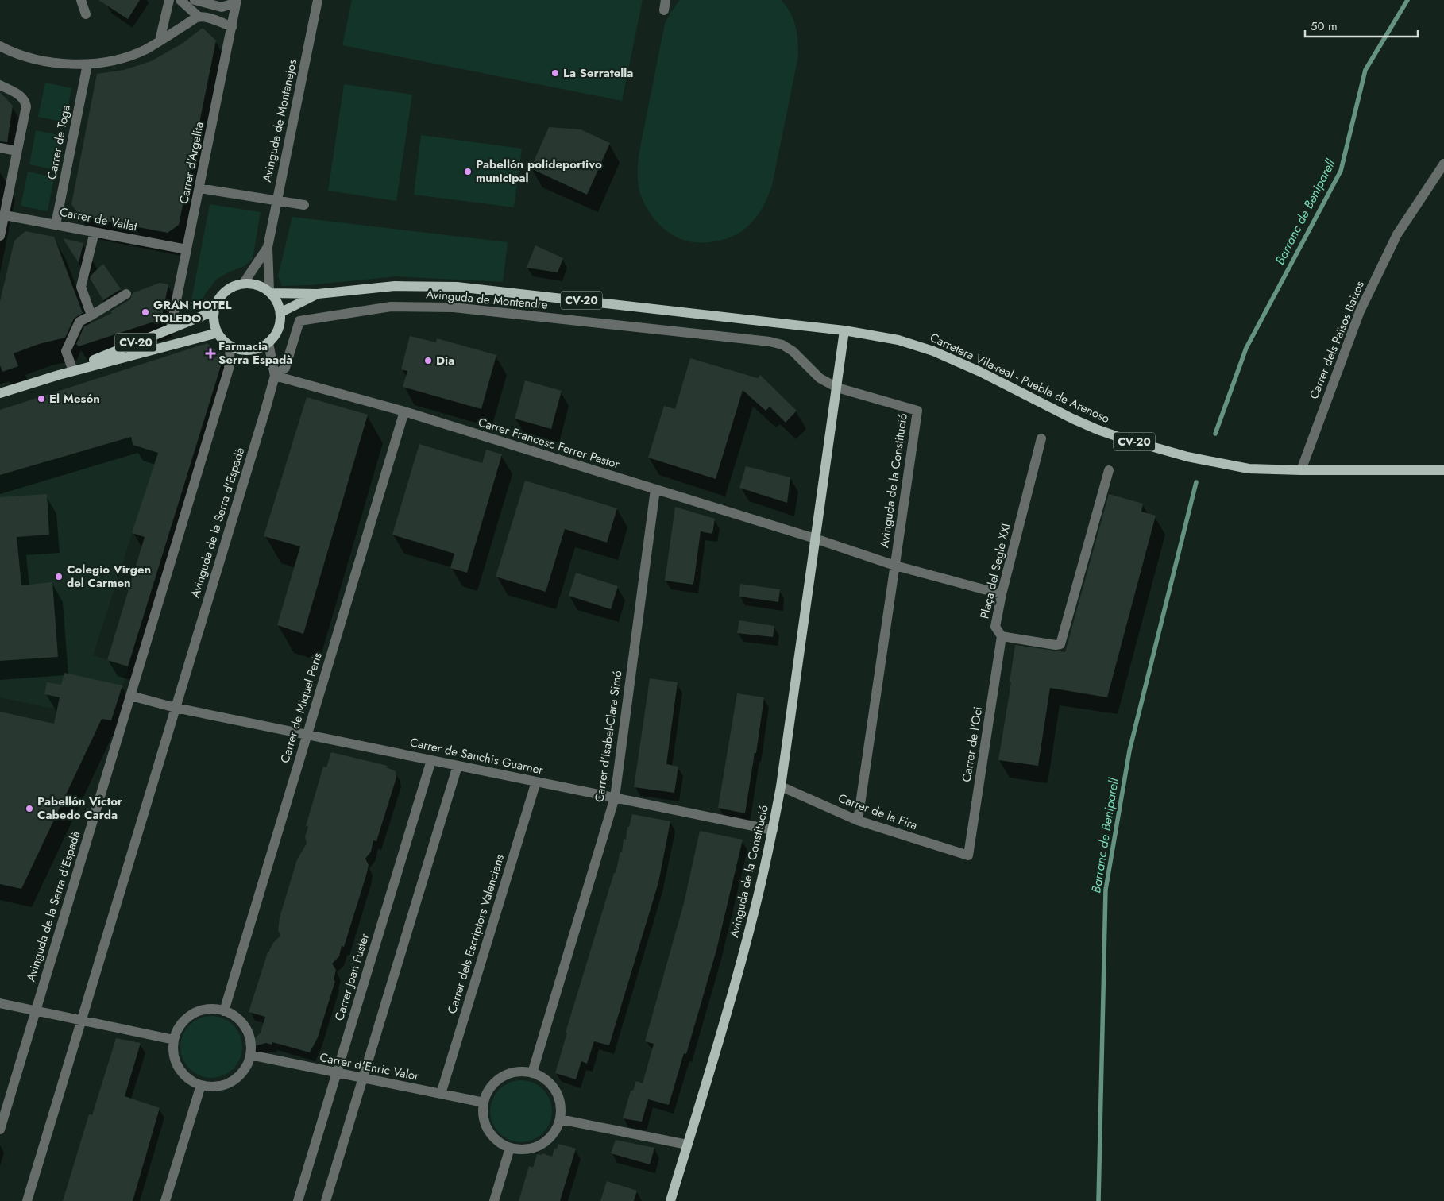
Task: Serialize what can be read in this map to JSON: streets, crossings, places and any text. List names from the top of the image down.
{
  "streets": {
    "main road": [
      "Avinguda de Montendre",
      "CV-20",
      "Carretera Vila-real - Puebla de Arenoso",
      "Avinguda de la Constitució"
    ],
    "street": [
      "Avinguda de Montanejos",
      "Carrer de Toga",
      "Carrer d'Argelita",
      "Carrer de Vallat",
      "Carrer dels Països Baixos",
      "Carrer Francesc Ferrer Pastor",
      "Avinguda de la Serra d'Espadà",
      "Plaça del Segle XXI",
      "Carrer de Miquel Peris",
      "Carrer d'Isabel-Clara Simó",
      "Carrer de l'Oci",
      "Carrer de Sanchis Guarner",
      "Carrer de la Fira",
      "Carrer dels Escriptors Valencians",
      "Carrer Joan Fuster",
      "Carrer d'Enric Valor"
    ]
  },
  "crossings": [
    ["Avinguda de Montanejos", "Avinguda de Montendre"],
    ["Avinguda de Montanejos", "CV-20"],
    ["Avinguda de Montanejos", "Avinguda de la Serra d'Espadà"],
    ["Carrer de Toga", "Carrer de Vallat"],
    ["Carrer d'Argelita", "Carrer de Vallat"],
    ["Carrer d'Argelita", "CV-20"],
    ["Avinguda de Montendre", "CV-20"],
    ["Avinguda de Montendre", "Carretera Vila-real - Puebla de Arenoso"],
    ["Avinguda de Montendre", "Carrer Francesc Ferrer Pastor"],
    ["Avinguda de Montendre", "Avinguda de la Constitució"],
    ["Avinguda de Montendre", "Avinguda de la Serra d'Espadà"],
    ["CV-20", "Avinguda de la Serra d'Espadà"],
    ["Carrer dels Països Baixos", "Carretera Vila-real - Puebla de Arenoso"],
    ["Carretera Vila-real - Puebla de Arenoso", "Avinguda de la Constitució"],
    ["Carrer Francesc Ferrer Pastor", "Avinguda de la Constitució"],
    ["Carrer Francesc Ferrer Pastor", "Avinguda de la Serra d'Espadà"],
    ["Carrer Francesc Ferrer Pastor", "Carrer de Miquel Peris"],
    ["Carrer Francesc Ferrer Pastor", "Carrer d'Isabel-Clara Simó"],
    ["Avinguda de la Constitució", "Carrer de Sanchis Guarner"],
    ["Avinguda de la Constitució", "Carrer de la Fira"],
    ["Avinguda de la Serra d'Espadà", "Carrer de Sanchis Guarner"],
    ["Plaça del Segle XXI", "Carrer de l'Oci"],
    ["Carrer de Miquel Peris", "Carrer de Sanchis Guarner"],
    ["Carrer de Miquel Peris", "Carrer d'Enric Valor"],
    ["Carrer d'Isabel-Clara Simó", "Carrer de Sanchis Guarner"],
    ["Carrer d'Isabel-Clara Simó", "Carrer d'Enric Valor"],
    ["Carrer de l'Oci", "Carrer de la Fira"],
    ["Carrer de Sanchis Guarner", "Carrer dels Escriptors Valencians"],
    ["Carrer de Sanchis Guarner", "Carrer Joan Fuster"],
    ["Carrer dels Escriptors Valencians", "Carrer d'Enric Valor"],
    ["Carrer Joan Fuster", "Carrer d'Enric Valor"]
  ],
  "water": ["Barranc de Beniparell"],
  "places": {
    "other": [
      "La Serratella",
      "Pabellón polideportivo municipal",
      "GRAN HOTEL TOLEDO",
      "Dia",
      "El Mesón",
      "Colegio Virgen del Carmen",
      "Pabellón Víctor Cabedo Carda"
    ],
    "health": ["Farmacia Serra Espadà"]
  },
  "scale_bar": "50 m"
}
